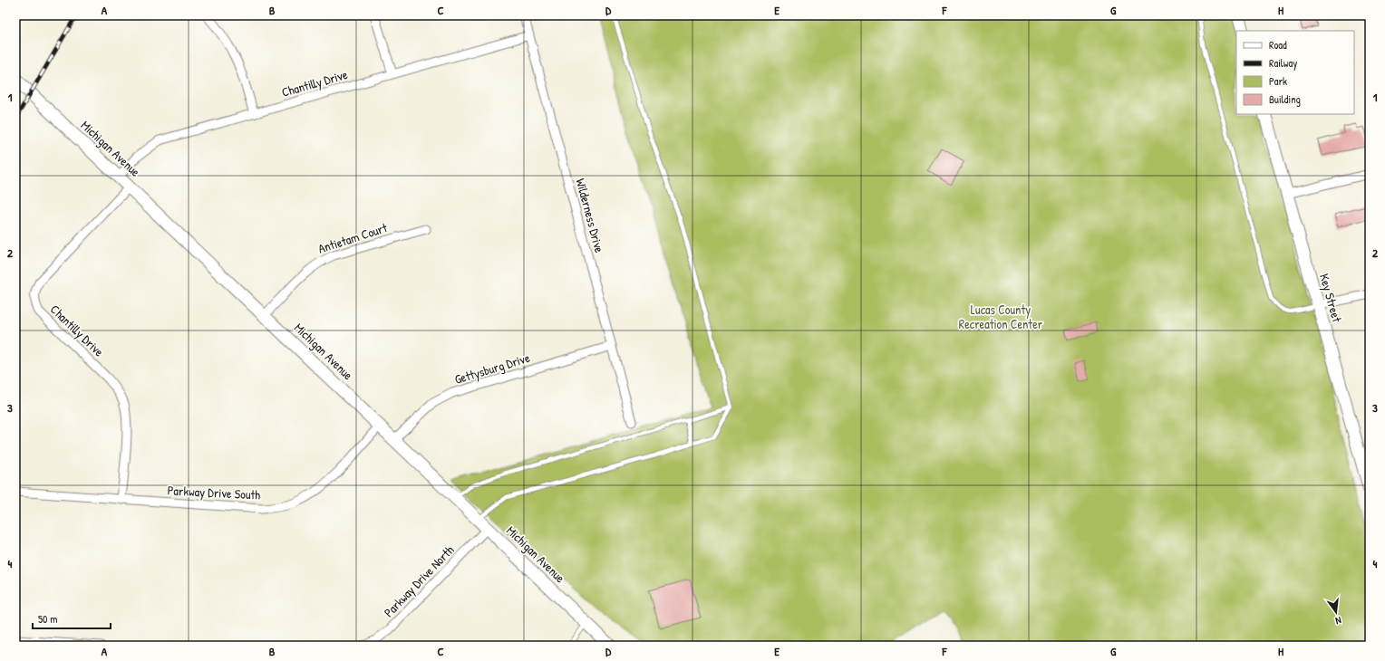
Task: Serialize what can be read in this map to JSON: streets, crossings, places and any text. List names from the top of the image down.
{
  "streets": {
    "street": [
      "Chantilly Drive",
      "Michigan Avenue",
      "Wilderness Drive",
      "Antietam Court",
      "Key Street",
      "Gettysburg Drive",
      "Parkway Drive South",
      "Parkway Drive North"
    ]
  },
  "crossings": [
    ["Chantilly Drive", "Michigan Avenue"],
    ["Chantilly Drive", "Wilderness Drive"],
    ["Chantilly Drive", "Parkway Drive South"],
    ["Michigan Avenue", "Antietam Court"],
    ["Michigan Avenue", "Gettysburg Drive"],
    ["Michigan Avenue", "Parkway Drive South"],
    ["Michigan Avenue", "Parkway Drive North"],
    ["Wilderness Drive", "Gettysburg Drive"]
  ],
  "parks": ["Lucas County Recreation Center"],
  "legend": [
    "Road",
    "Railway",
    "Park",
    "Building"
  ],
  "scale_bar": "50 m",
  "north": "bottom",
  "grid": {
    "columns": [
      "A",
      "B",
      "C",
      "D",
      "E",
      "F",
      "G",
      "H"
    ],
    "rows": [
      "1",
      "2",
      "3",
      "4"
    ]
  }
}
